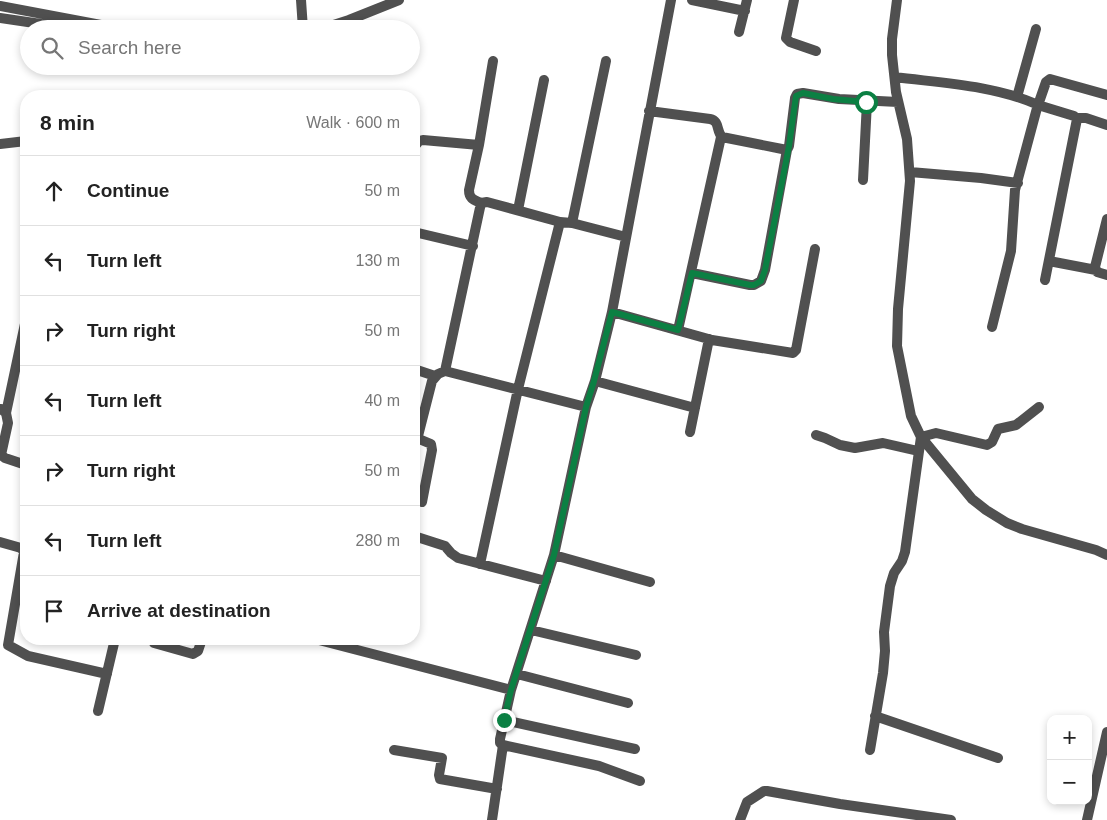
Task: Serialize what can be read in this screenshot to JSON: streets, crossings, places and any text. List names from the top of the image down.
{
  "page": {
    "search": "Search here",
    "heading": ["8 min", "Walk · 600 m"],
    "list": [
      ["Continue", "50 m"],
      ["Turn left", "130 m"],
      ["Turn right", "50 m"],
      ["Turn left", "40 m"],
      ["Turn right", "50 m"],
      ["Turn left", "280 m"],
      "Arrive at destination"
    ],
    "map_buttons": ["+", "−"]
  }
}
